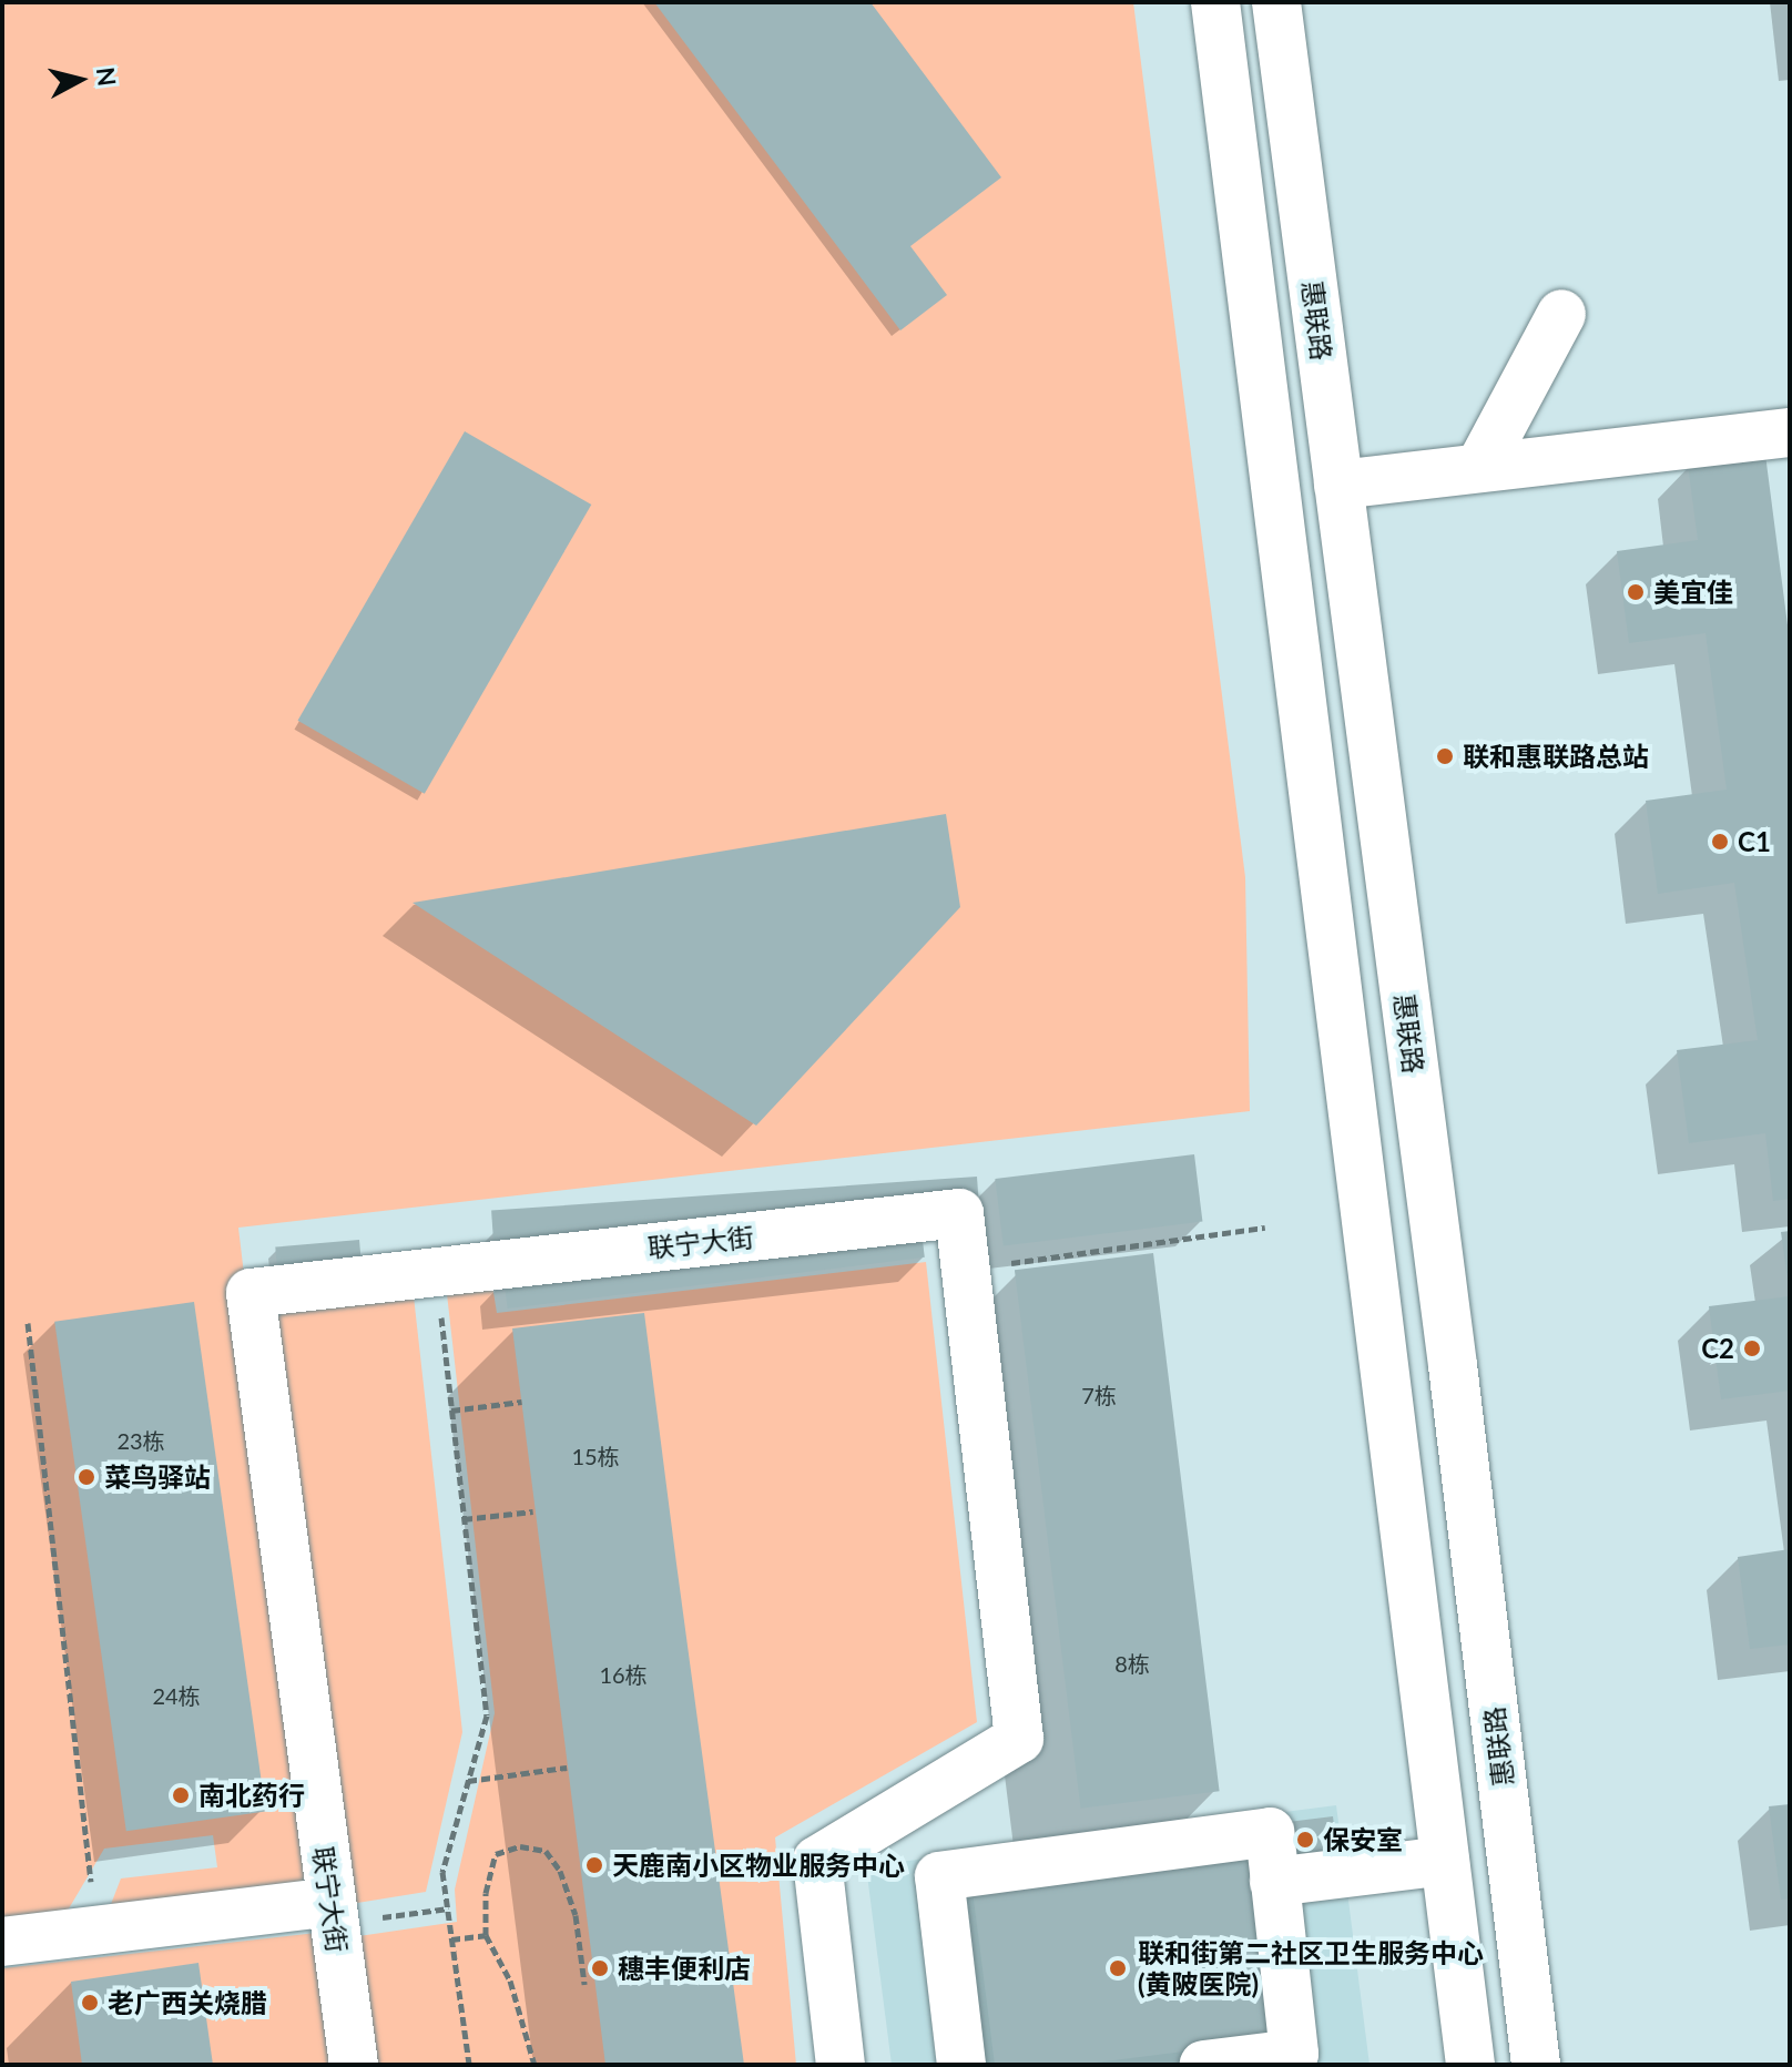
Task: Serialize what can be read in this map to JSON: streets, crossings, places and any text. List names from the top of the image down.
{
  "streets": {
    "street": ["惠联路", "联宁大街"]
  },
  "places": [
    "美宜佳",
    "联和惠联路总站",
    "C1",
    "C2",
    "菜鸟驿站",
    "南北药行",
    "保安室",
    "天鹿南小区物业服务中心",
    "穗丰便利店",
    "联和街第二社区卫生服务中心 (黄陂医院)",
    "老广西关烧腊"
  ],
  "house_numbers": [
    "7栋",
    "23栋",
    "15栋",
    "8栋",
    "16栋",
    "24栋"
  ],
  "north": "right"
}
